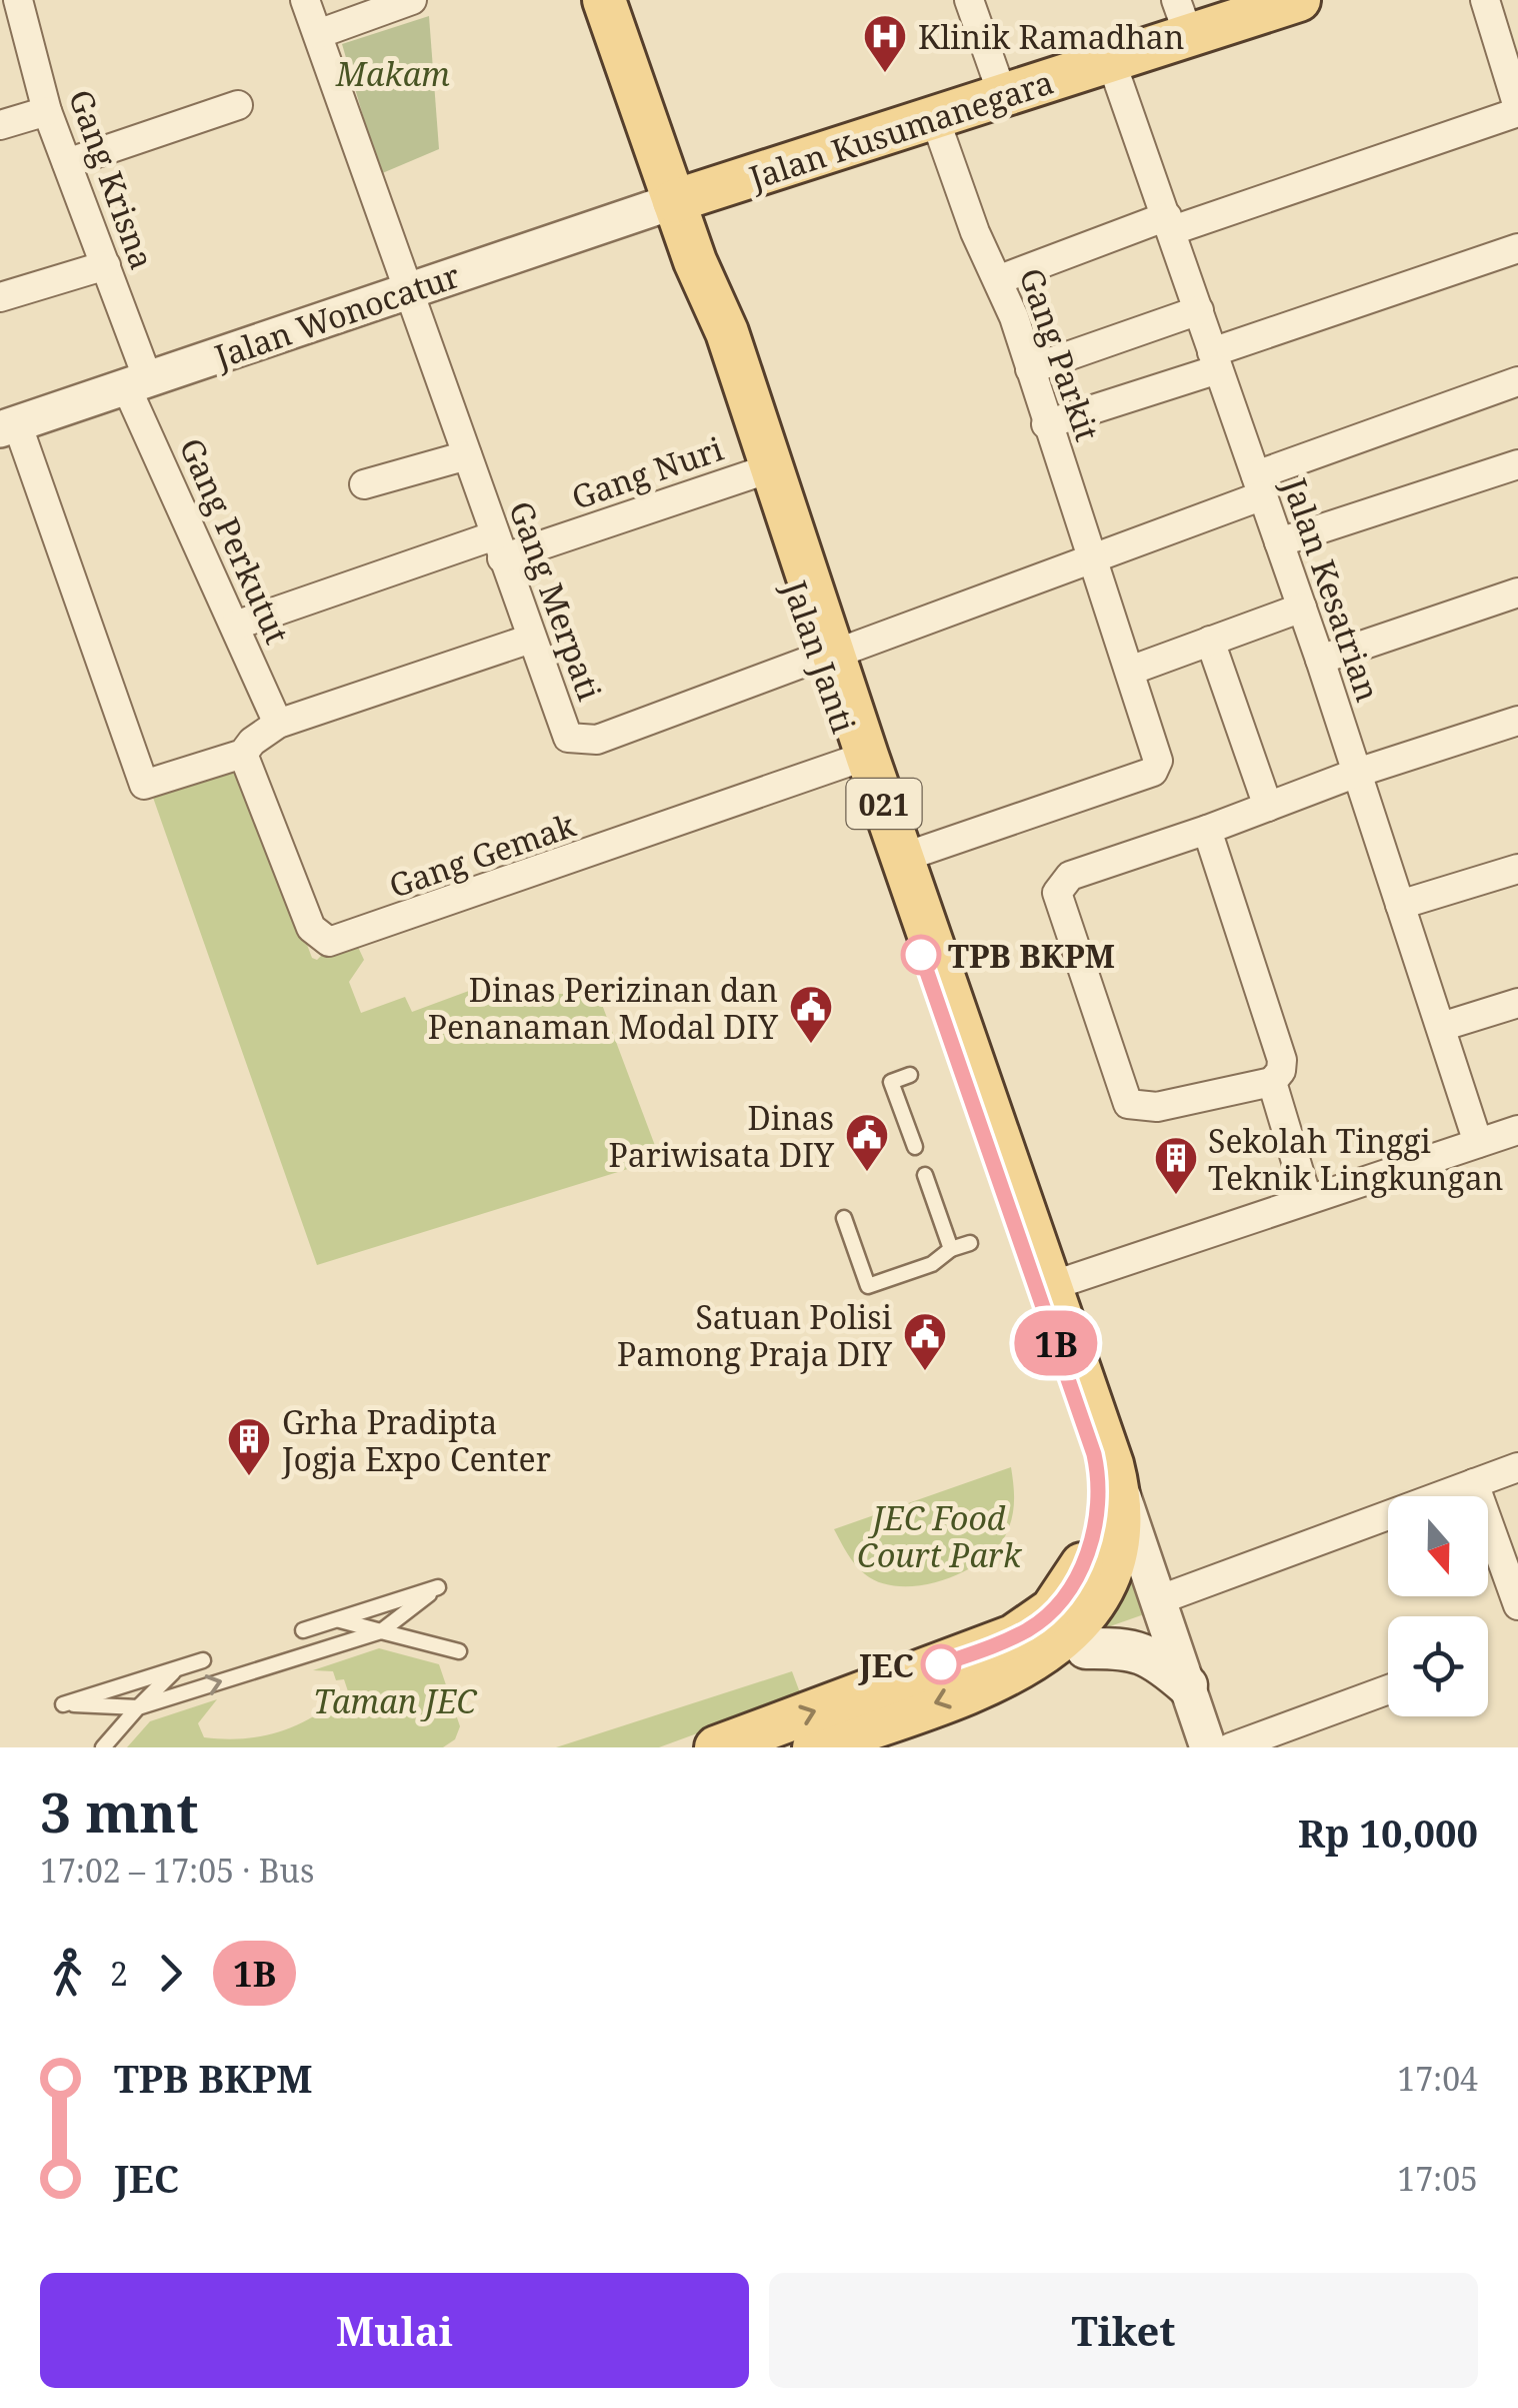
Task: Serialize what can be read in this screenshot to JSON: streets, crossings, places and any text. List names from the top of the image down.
{
  "streets": {
    "main road": ["Jalan Kusumanegara", "Jalan Janti", "021"],
    "street": [
      "Gang Krisna",
      "Jalan Wonocatur",
      "Gang Parkit",
      "Gang Nuri",
      "Gang Perkutut",
      "Jalan Kesatrian",
      "Gang Merpati",
      "Gang Gemak"
    ]
  },
  "crossings": [
    ["Jalan Kusumanegara", "Jalan Wonocatur"],
    ["Jalan Kusumanegara", "Gang Parkit"],
    ["Jalan Kusumanegara", "Jalan Kesatrian"],
    ["Jalan Kusumanegara", "Jalan Janti"],
    ["Gang Krisna", "Jalan Wonocatur"],
    ["Gang Krisna", "Gang Perkutut"],
    ["Jalan Wonocatur", "Gang Perkutut"],
    ["Jalan Wonocatur", "Gang Merpati"],
    ["Jalan Wonocatur", "Jalan Janti"],
    ["Gang Parkit", "Jalan Janti"],
    ["Gang Nuri", "Gang Perkutut"],
    ["Gang Nuri", "Gang Merpati"],
    ["Gang Nuri", "Jalan Janti"],
    ["Gang Merpati", "Jalan Janti"],
    ["Jalan Janti", "Gang Gemak"]
  ],
  "parks": ["Makam", "JEC Food Court Park", "Taman JEC"],
  "places": {
    "hospital": ["Klinik Ramadhan"],
    "other": ["TPB BKPM", "JEC"],
    "public building": ["Dinas Perizinan dan Penanaman Modal DIY", "Dinas Pariwisata DIY", "Satuan Polisi Pamong Praja DIY"],
    "building": ["Sekolah Tinggi Teknik Lingkungan", "Grha Pradipta Jogja Expo Center"]
  },
  "lines": ["bus line 1B"],
  "north": "bottom",
  "page": {
    "on_map": "1B",
    "heading": ["3 mnt", "17:02 – 17:05 · Bus", "Rp 10,000"],
    "legs": ["2", "1B"],
    "list": [
      {
        "name": "TPB BKPM",
        "value": "17:04"
      },
      {
        "name": "JEC",
        "value": "17:05"
      }
    ],
    "buttons": ["Mulai", "Tiket"]
  }
}
